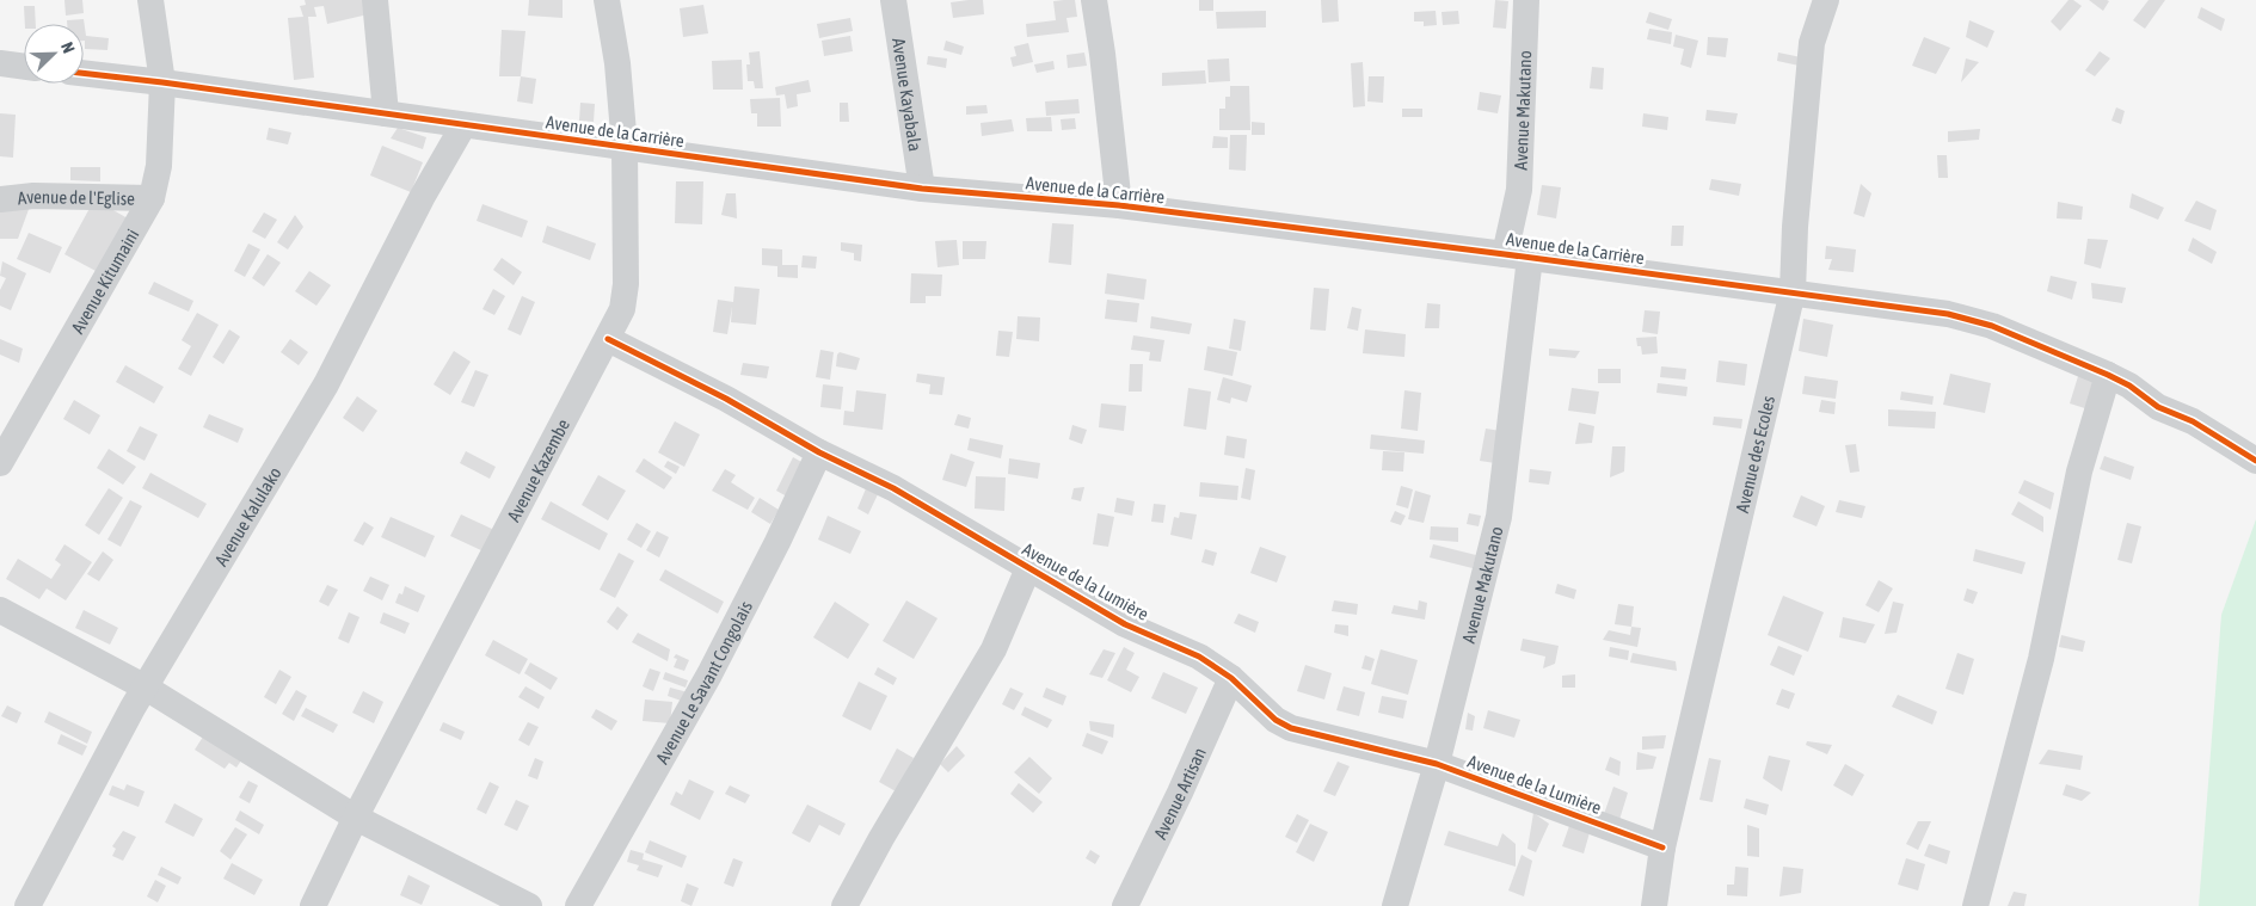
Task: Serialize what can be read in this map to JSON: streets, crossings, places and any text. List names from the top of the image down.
{
  "streets": {
    "street": [
      "Avenue Kayabala",
      "Avenue Makutano",
      "Avenue de la Carrière",
      "Avenue de l'Eglise",
      "Avenue Kitumaini",
      "Avenue des Ecoles",
      "Avenue Kazembe",
      "Avenue Kalulako",
      "Avenue de la Lumière",
      "Avenue Le Savant Congolais",
      "Avenue Artisan"
    ]
  },
  "crossings": [
    ["Avenue Kayabala", "Avenue de la Carrière"],
    ["Avenue Makutano", "Avenue de la Carrière"],
    ["Avenue Makutano", "Avenue de la Lumière"],
    ["Avenue de la Carrière", "Avenue Kitumaini"],
    ["Avenue de la Carrière", "Avenue des Ecoles"],
    ["Avenue de la Carrière", "Avenue Kazembe"],
    ["Avenue de la Carrière", "Avenue Kalulako"],
    ["Avenue de l'Eglise", "Avenue Kitumaini"],
    ["Avenue des Ecoles", "Avenue de la Lumière"],
    ["Avenue Kazembe", "Avenue de la Lumière"],
    ["Avenue de la Lumière", "Avenue Le Savant Congolais"],
    ["Avenue de la Lumière", "Avenue Artisan"]
  ],
  "north": "top right"
}
